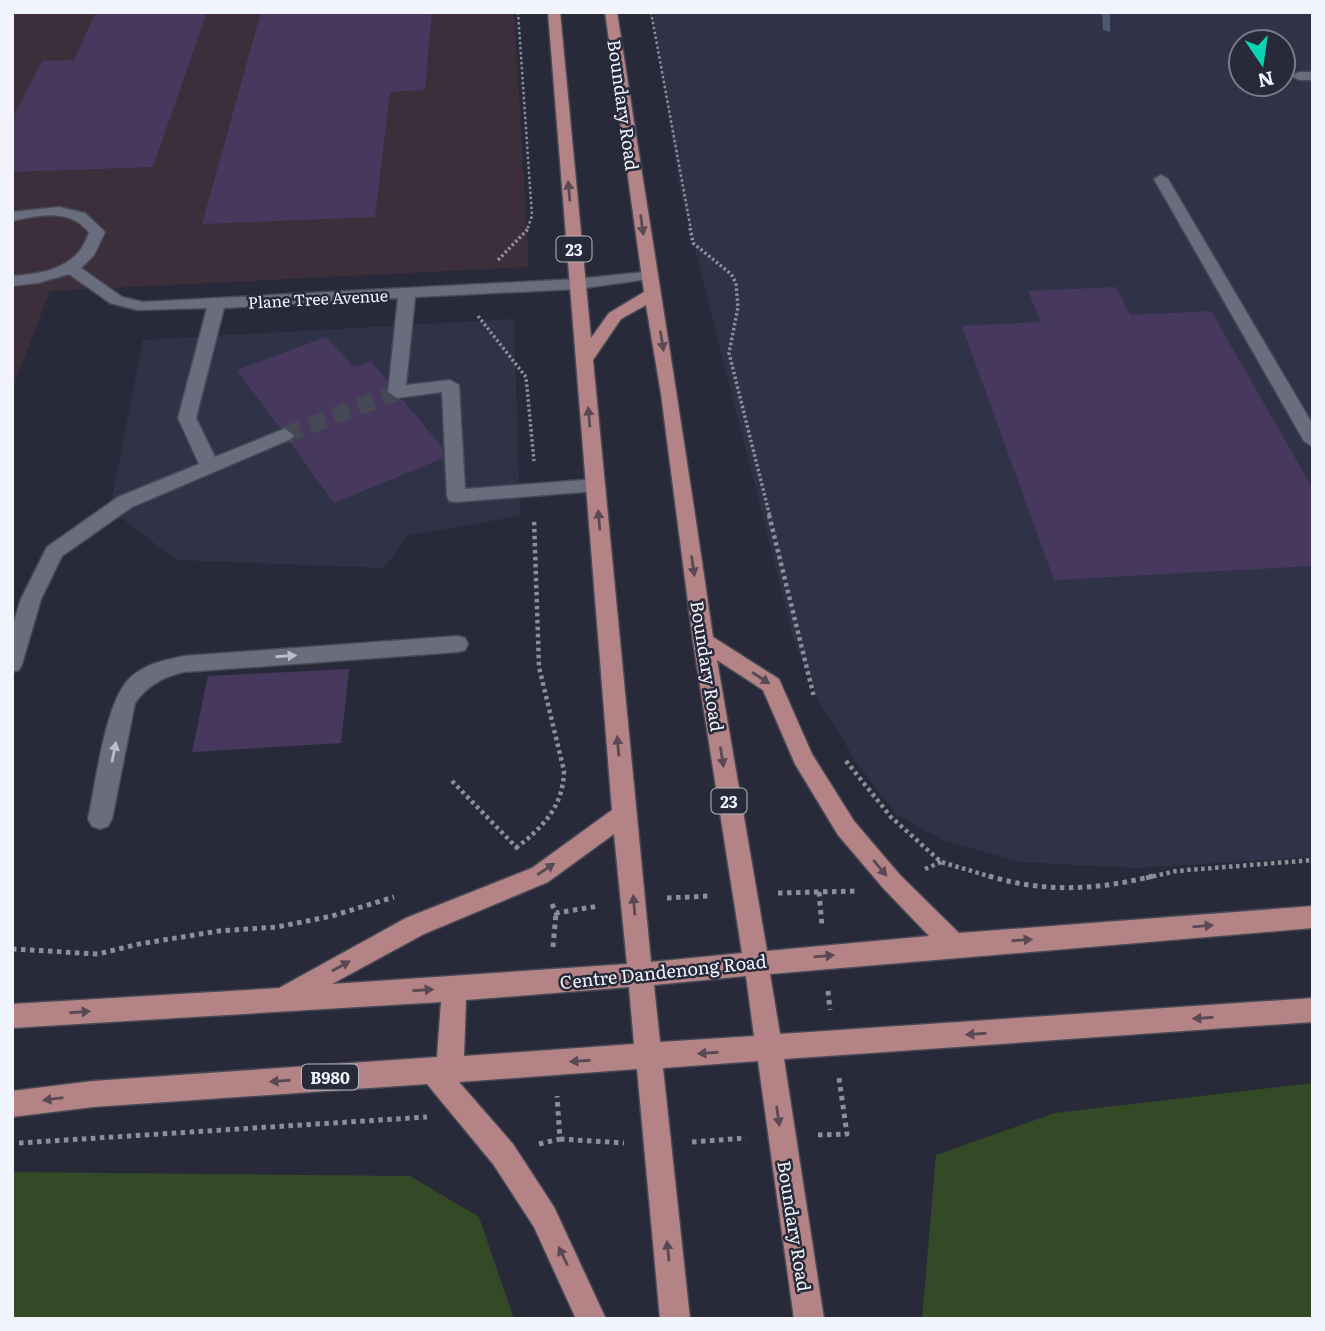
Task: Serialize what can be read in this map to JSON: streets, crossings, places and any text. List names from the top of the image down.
{
  "streets": {
    "main road": [
      "Boundary Road",
      "23",
      "Centre Dandenong Road",
      "B980"
    ],
    "street": ["Plane Tree Avenue"]
  },
  "crossings": [
    ["Boundary Road", "Plane Tree Avenue"],
    ["Boundary Road", "Centre Dandenong Road"],
    ["Boundary Road", "B980"],
    ["23", "Plane Tree Avenue"],
    ["23", "Centre Dandenong Road"],
    ["23", "B980"]
  ],
  "north": "bottom"
}
